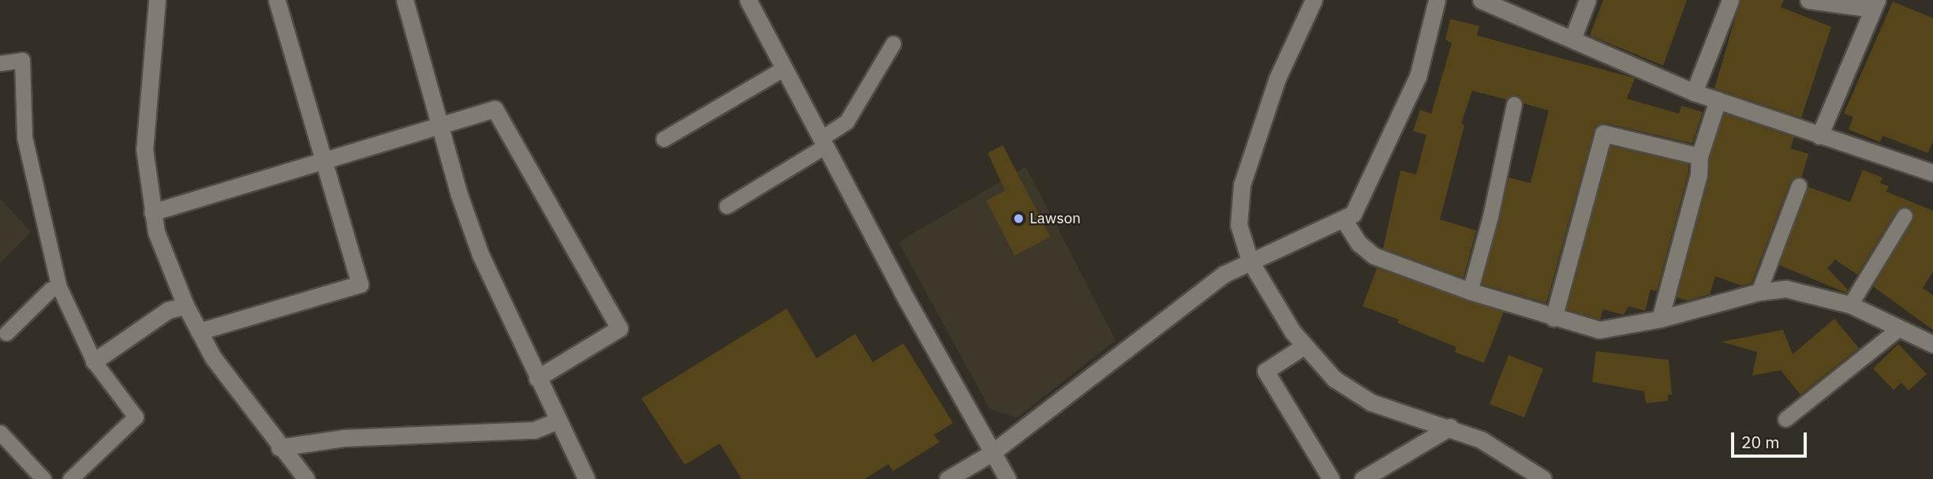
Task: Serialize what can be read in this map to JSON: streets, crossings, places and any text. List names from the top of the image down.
{
  "places": ["Lawson"],
  "scale_bar": "20 m"
}
